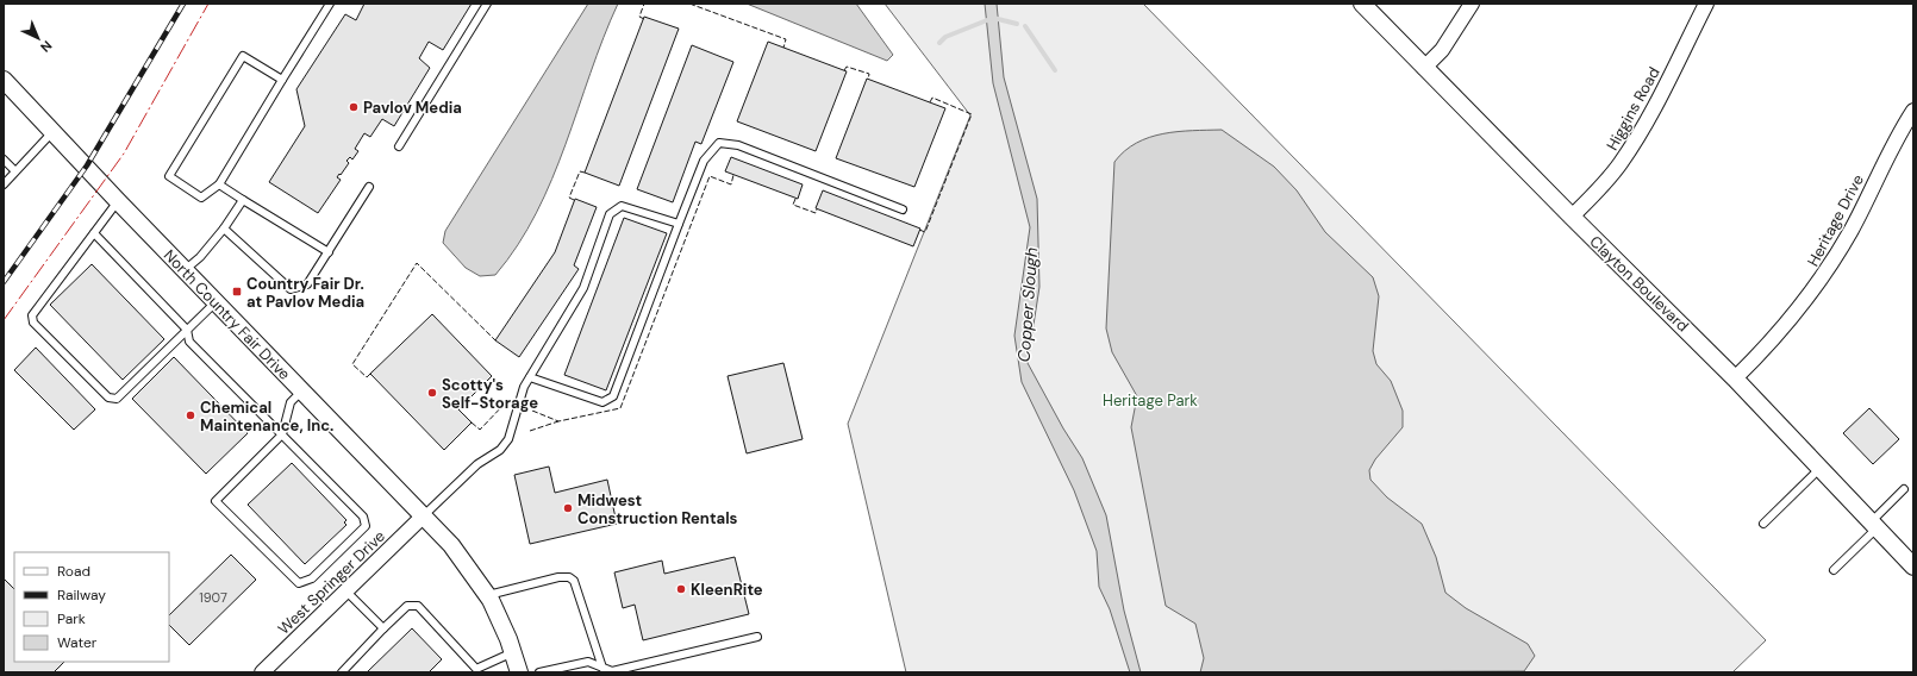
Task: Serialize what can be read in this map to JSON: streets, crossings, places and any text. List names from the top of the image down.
{
  "streets": {
    "street": [
      "Higgins Road",
      "Heritage Drive",
      "Clayton Boulevard",
      "North Country Fair Drive",
      "West Springer Drive"
    ]
  },
  "crossings": [
    ["Higgins Road", "Clayton Boulevard"],
    ["Heritage Drive", "Clayton Boulevard"],
    ["North Country Fair Drive", "West Springer Drive"]
  ],
  "water": ["Copper Slough"],
  "parks": ["Heritage Park"],
  "places": {
    "other": [
      "Pavlov Media",
      "Scotty's Self-Storage",
      "Chemical Maintenance, Inc.",
      "Midwest Construction Rentals",
      "KleenRite"
    ],
    "transit": ["Country Fair Dr. at Pavlov Media"]
  },
  "house_numbers": ["1907"],
  "legend": [
    "Road",
    "Railway",
    "Park",
    "Water"
  ],
  "north": "bottom right"
}
